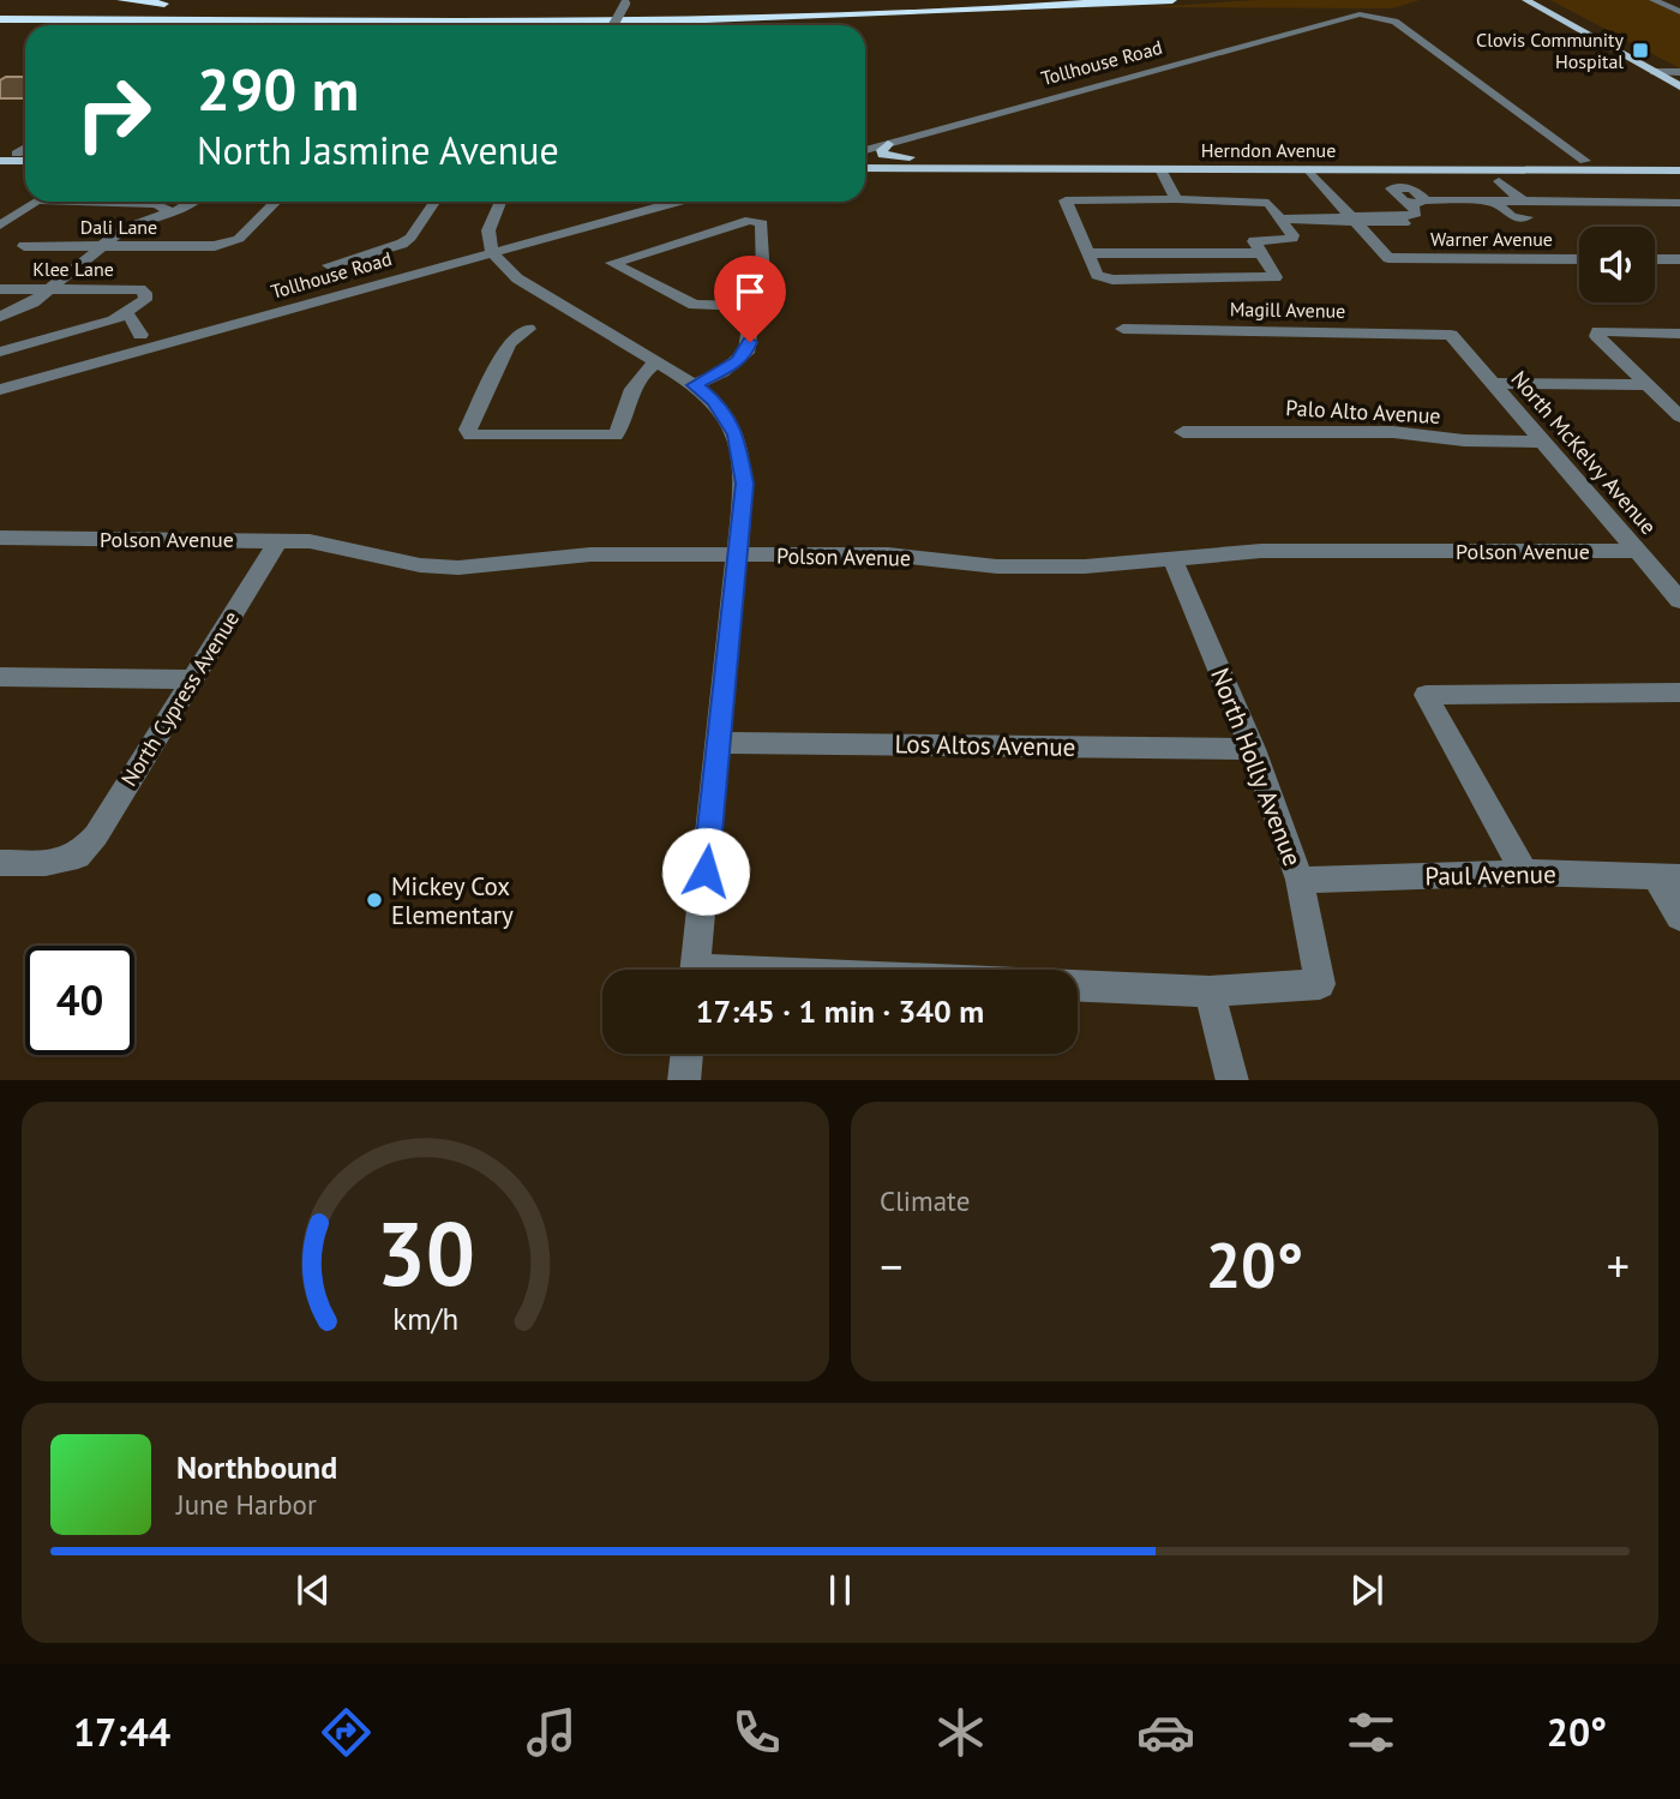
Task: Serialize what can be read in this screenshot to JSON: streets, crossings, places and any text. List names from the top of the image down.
{
  "streets": {
    "main road": ["Herndon Avenue"],
    "street": [
      "Tollhouse Road",
      "Dali Lane",
      "Warner Avenue",
      "Klee Lane",
      "Magill Avenue",
      "Palo Alto Avenue",
      "North McKelvy Avenue",
      "Polson Avenue",
      "North Cypress Avenue",
      "Los Altos Avenue",
      "North Holly Avenue",
      "Paul Avenue"
    ]
  },
  "crossings": [
    ["Magill Avenue", "North McKelvy Avenue"],
    ["Palo Alto Avenue", "North McKelvy Avenue"],
    ["North McKelvy Avenue", "Polson Avenue"],
    ["Polson Avenue", "North Cypress Avenue"],
    ["Polson Avenue", "North Holly Avenue"],
    ["Los Altos Avenue", "North Holly Avenue"],
    ["North Holly Avenue", "Paul Avenue"]
  ],
  "places": {
    "transit": ["Clovis Community Hospital"],
    "other": ["Mickey Cox Elementary"]
  },
  "page": {
    "turn": ["290 m", "North Jasmine Avenue"],
    "limit": "40",
    "trip": "17:45 · 1 min · 340 m",
    "tile": "Climate",
    "heat": ["−", "20°", "+"],
    "song": ["Northbound", "June Harbor"],
    "tabs": ["17:44", "20°"],
    "gauge": ["30", "km/h"]
  }
}
